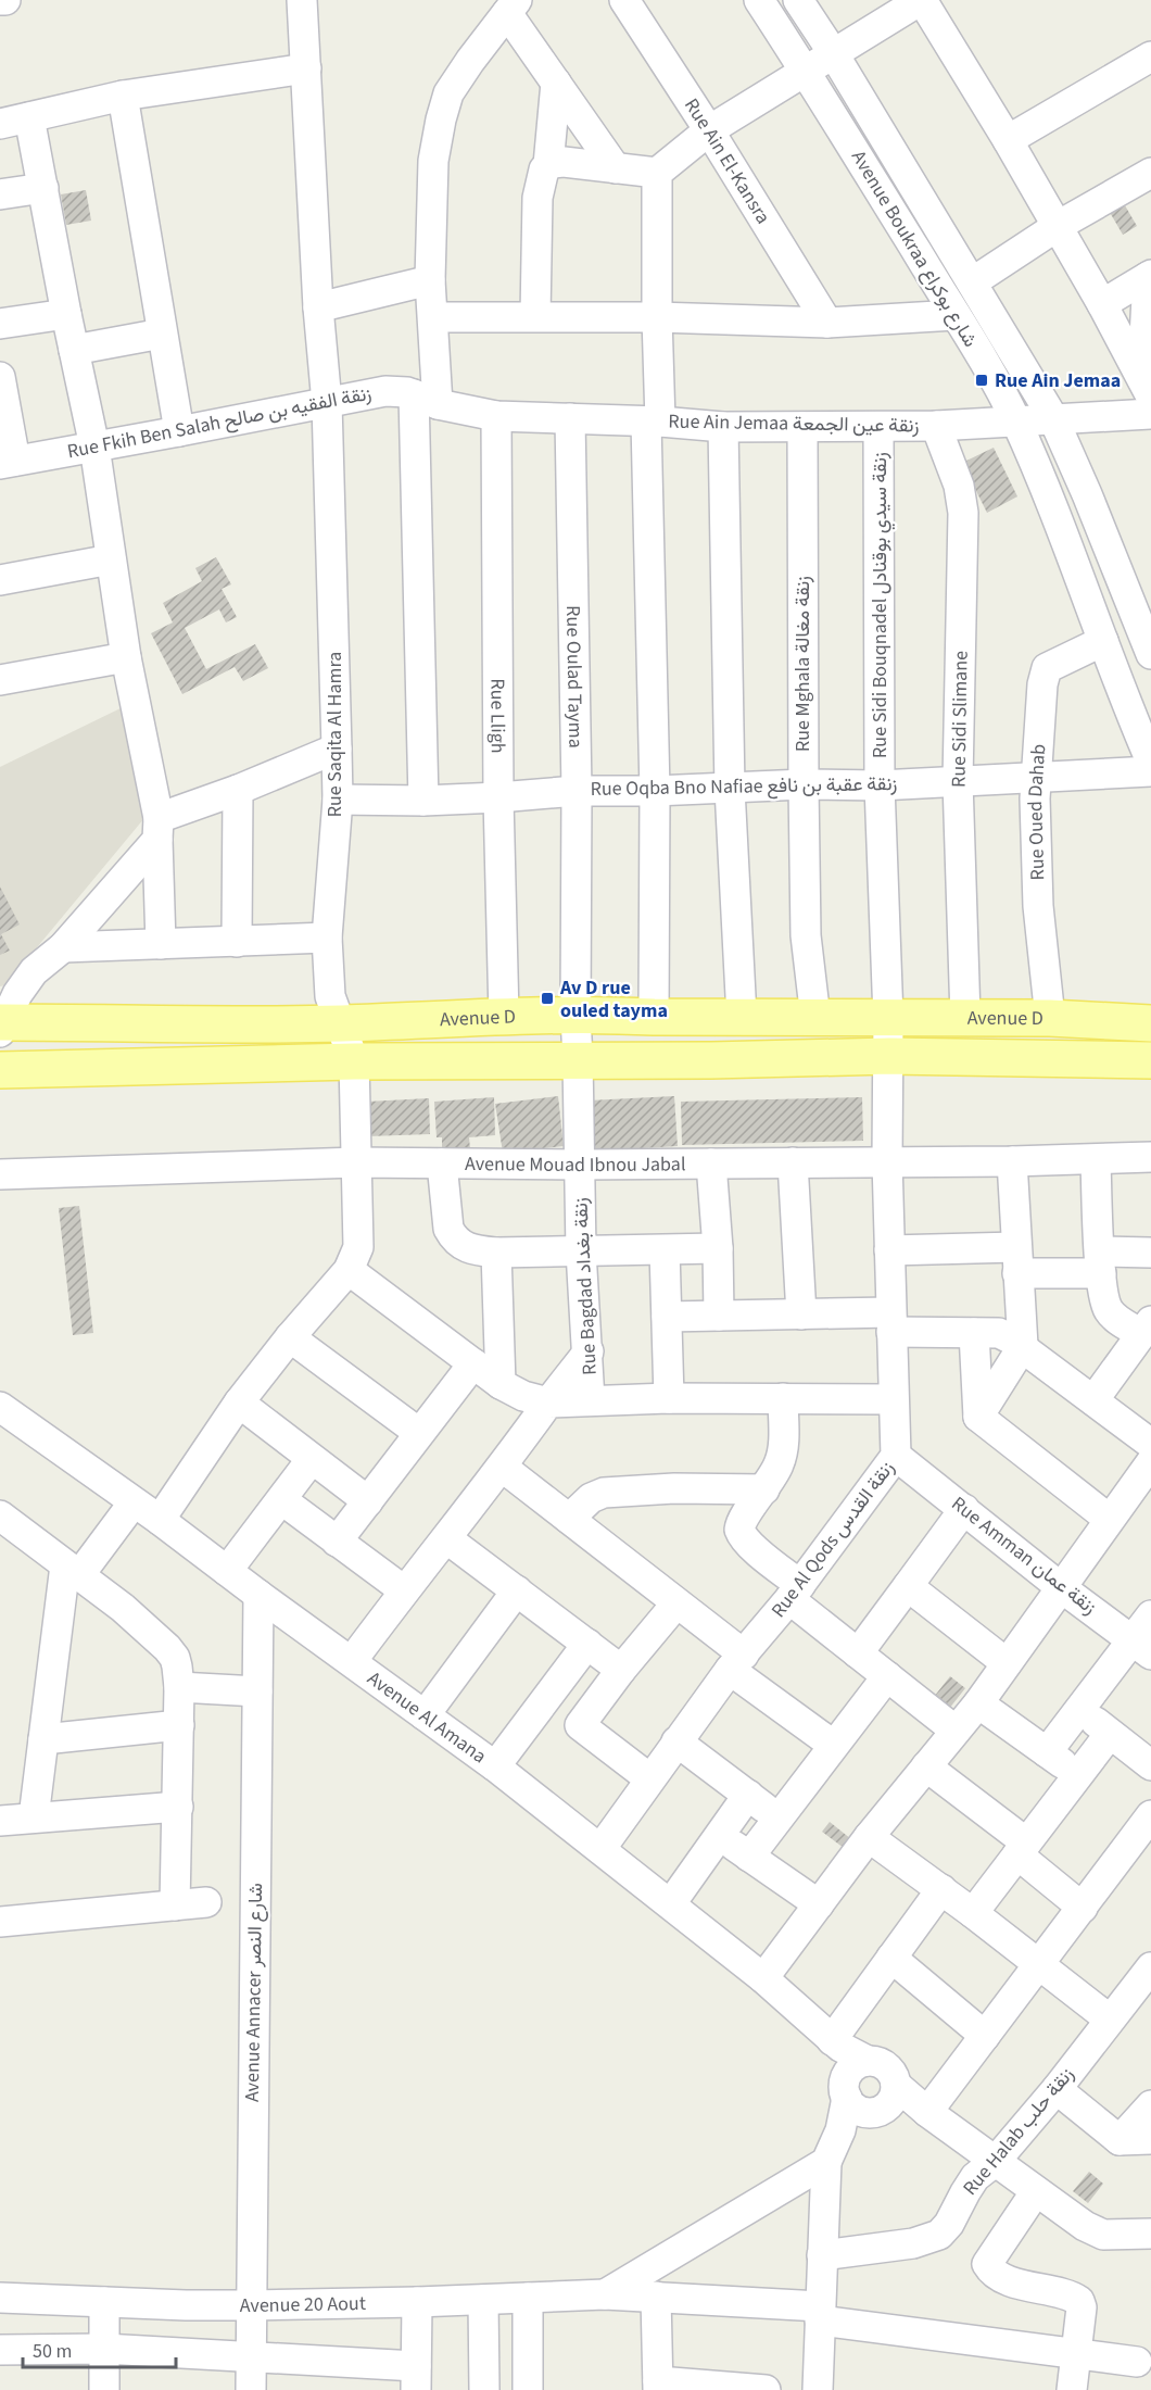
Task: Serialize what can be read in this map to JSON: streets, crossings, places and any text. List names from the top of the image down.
{
  "streets": {
    "main road": ["Avenue D"],
    "street": [
      "Rue Ain El-Kansra",
      "Avenue Boukraa شارع بوكراع",
      "Rue Fkih Ben Salah زنقة الفقيه بن صالح",
      "Rue Ain Jemaa زنقة عين الجمعة",
      "Rue Sidi Bouqnadel زنقة سيدي بوقنادل",
      "Rue Mghala زنقة مغالة",
      "Rue Oulad Tayma",
      "Rue Lligh",
      "Rue Sidi Slimane",
      "Rue Saqita Al Hamra",
      "Rue Oqba Bno Nafiae زنقة عقبة بن نافع",
      "Rue Oued Dahab",
      "Avenue Mouad Ibnou Jabal",
      "Rue Bagdad زنقة بغداد",
      "Rue Al Qods زنقة القدس",
      "Rue Amman زنقة عمان",
      "Avenue Al Amana",
      "Avenue Annacer شارع النصر",
      "Rue Halab زنقة حلب",
      "Avenue 20 Aout"
    ]
  },
  "crossings": [
    ["Avenue Boukraa شارع بوكراع", "Rue Ain Jemaa زنقة عين الجمعة"],
    ["Avenue Boukraa شارع بوكراع", "Rue Oued Dahab"],
    ["Rue Fkih Ben Salah زنقة الفقيه بن صالح", "Rue Ain Jemaa زنقة عين الجمعة"],
    ["Rue Fkih Ben Salah زنقة الفقيه بن صالح", "Rue Saqita Al Hamra"],
    ["Rue Ain Jemaa زنقة عين الجمعة", "Rue Sidi Bouqnadel زنقة سيدي بوقنادل"],
    ["Rue Ain Jemaa زنقة عين الجمعة", "Rue Mghala زنقة مغالة"],
    ["Rue Ain Jemaa زنقة عين الجمعة", "Rue Oulad Tayma"],
    ["Rue Ain Jemaa زنقة عين الجمعة", "Rue Lligh"],
    ["Rue Ain Jemaa زنقة عين الجمعة", "Rue Sidi Slimane"],
    ["Rue Sidi Bouqnadel زنقة سيدي بوقنادل", "Rue Oqba Bno Nafiae زنقة عقبة بن نافع"],
    ["Rue Sidi Bouqnadel زنقة سيدي بوقنادل", "Avenue D"],
    ["Rue Sidi Bouqnadel زنقة سيدي بوقنادل", "Rue Al Qods زنقة القدس"],
    ["Rue Mghala زنقة مغالة", "Rue Oqba Bno Nafiae زنقة عقبة بن نافع"],
    ["Rue Mghala زنقة مغالة", "Avenue D"],
    ["Rue Oulad Tayma", "Rue Oqba Bno Nafiae زنقة عقبة بن نافع"],
    ["Rue Oulad Tayma", "Avenue D"],
    ["Rue Oulad Tayma", "Rue Bagdad زنقة بغداد"],
    ["Rue Lligh", "Rue Oqba Bno Nafiae زنقة عقبة بن نافع"],
    ["Rue Lligh", "Avenue D"],
    ["Rue Sidi Slimane", "Rue Oqba Bno Nafiae زنقة عقبة بن نافع"],
    ["Rue Sidi Slimane", "Avenue D"],
    ["Rue Saqita Al Hamra", "Rue Oqba Bno Nafiae زنقة عقبة بن نافع"],
    ["Rue Saqita Al Hamra", "Avenue D"],
    ["Rue Saqita Al Hamra", "Avenue Mouad Ibnou Jabal"],
    ["Rue Oqba Bno Nafiae زنقة عقبة بن نافع", "Rue Oued Dahab"],
    ["Rue Oued Dahab", "Avenue D"],
    ["Avenue D", "Rue Bagdad زنقة بغداد"],
    ["Avenue D", "Rue Al Qods زنقة القدس"],
    ["Avenue Mouad Ibnou Jabal", "Rue Bagdad زنقة بغداد"],
    ["Avenue Mouad Ibnou Jabal", "Rue Al Qods زنقة القدس"],
    ["Rue Al Qods زنقة القدس", "Rue Amman زنقة عمان"],
    ["Rue Al Qods زنقة القدس", "Avenue Al Amana"],
    ["Avenue Al Amana", "Avenue Annacer شارع النصر"],
    ["Avenue Al Amana", "Rue Halab زنقة حلب"],
    ["Avenue Annacer شارع النصر", "Avenue 20 Aout"]
  ],
  "places": {
    "transit": ["Rue Ain Jemaa", "Av D rue ouled tayma"]
  },
  "scale_bar": "50 m"
}
